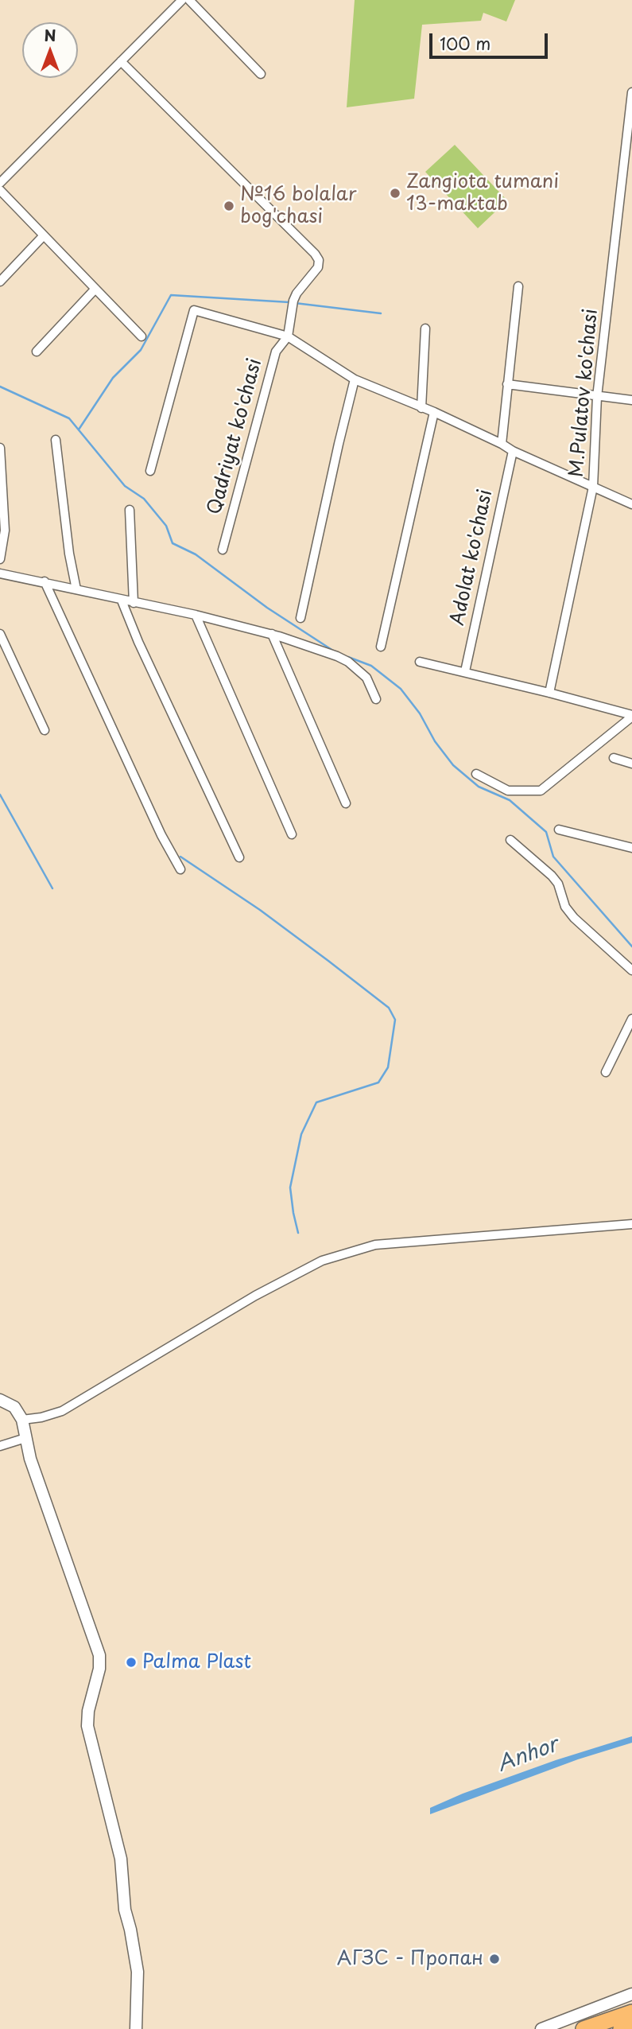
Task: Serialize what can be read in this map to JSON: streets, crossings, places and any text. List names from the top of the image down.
{
  "streets": {
    "street": ["M.Pulatov ko'chasi", "Qadriyat ko'chasi", "Adolat ko'chasi"]
  },
  "water": ["Anhor"],
  "places": [
    "Zangiota tumani 13-maktab",
    "№16 bolalar bog'chasi",
    "Palma Plast",
    "АГЗС - Пропан"
  ],
  "scale_bar": "100 m",
  "north": "top"
}
